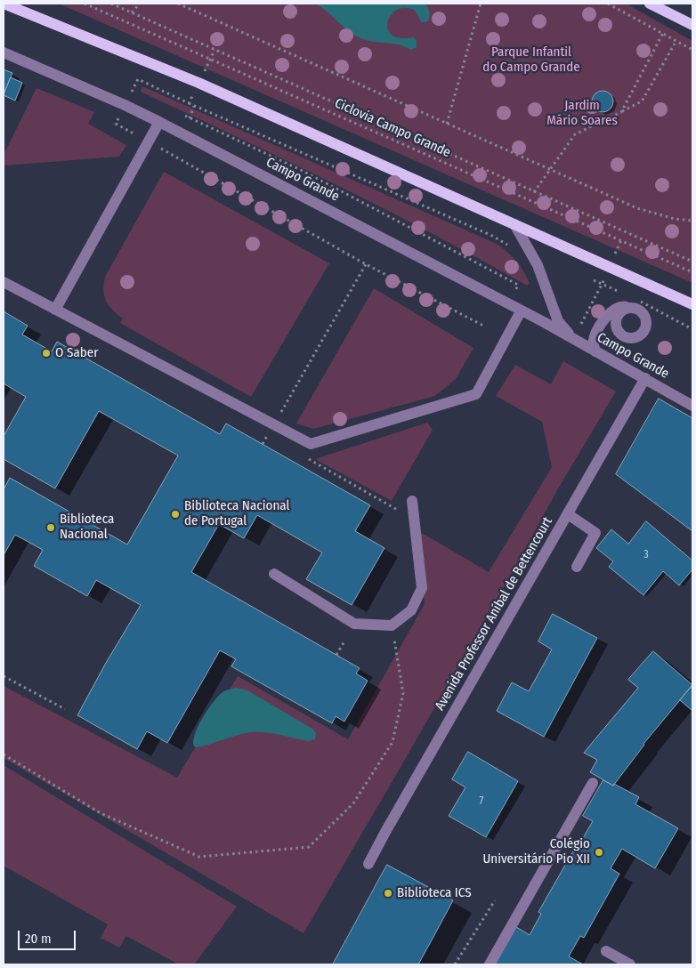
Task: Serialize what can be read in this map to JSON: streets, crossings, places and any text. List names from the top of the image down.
{
  "streets": {
    "street": ["Campo Grande", "Avenida Professor Aníbal de Bettencourt"],
    "path": ["Ciclovia Campo Grande"]
  },
  "crossings": [
    ["Campo Grande", "Avenida Professor Aníbal de Bettencourt"]
  ],
  "parks": ["Parque Infantil do Campo Grande", "Jardim Mário Soares"],
  "places": [
    "O Saber",
    "Biblioteca Nacional de Portugal",
    "Biblioteca Nacional",
    "Colégio Universitário Pio XII",
    "Biblioteca ICS"
  ],
  "house_numbers": ["3", "7"],
  "scale_bar": "20 m"
}
